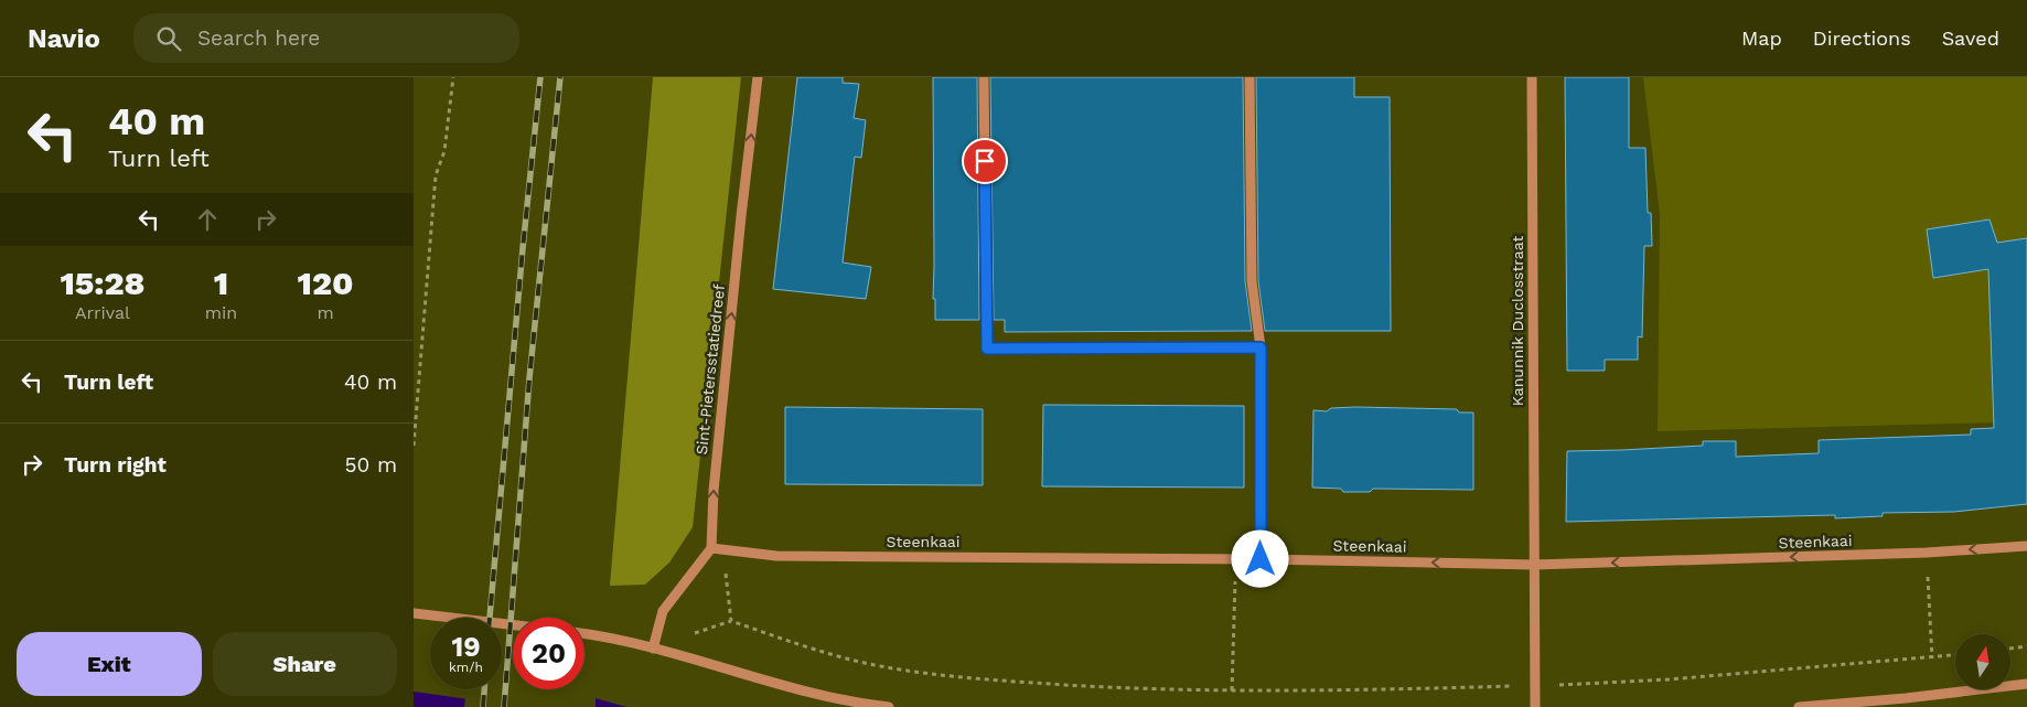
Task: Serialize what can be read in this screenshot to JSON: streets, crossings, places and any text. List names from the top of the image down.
{
  "streets": {
    "street": ["Kanunnik Duclosstraat", "Sint-Pietersstatiedreef", "Steenkaai"]
  },
  "crossings": [
    ["Kanunnik Duclosstraat", "Steenkaai"],
    ["Sint-Pietersstatiedreef", "Steenkaai"]
  ],
  "one_way": ["Sint-Pietersstatiedreef", "Steenkaai"],
  "north": "top",
  "page": {
    "header": "Navio",
    "search": "Search here",
    "nav": ["Map", "Directions", "Saved"],
    "turn": ["40 m", "Turn left"],
    "eta": [
      "15:28",
      "Arrival",
      "1",
      "min",
      "120",
      "m"
    ],
    "list": [
      {
        "name": "Turn left",
        "value": "40 m"
      },
      {
        "name": "Turn right",
        "value": "50 m"
      }
    ],
    "speed": "19 km/h",
    "limit": "20",
    "buttons": ["Exit", "Share"]
  }
}
